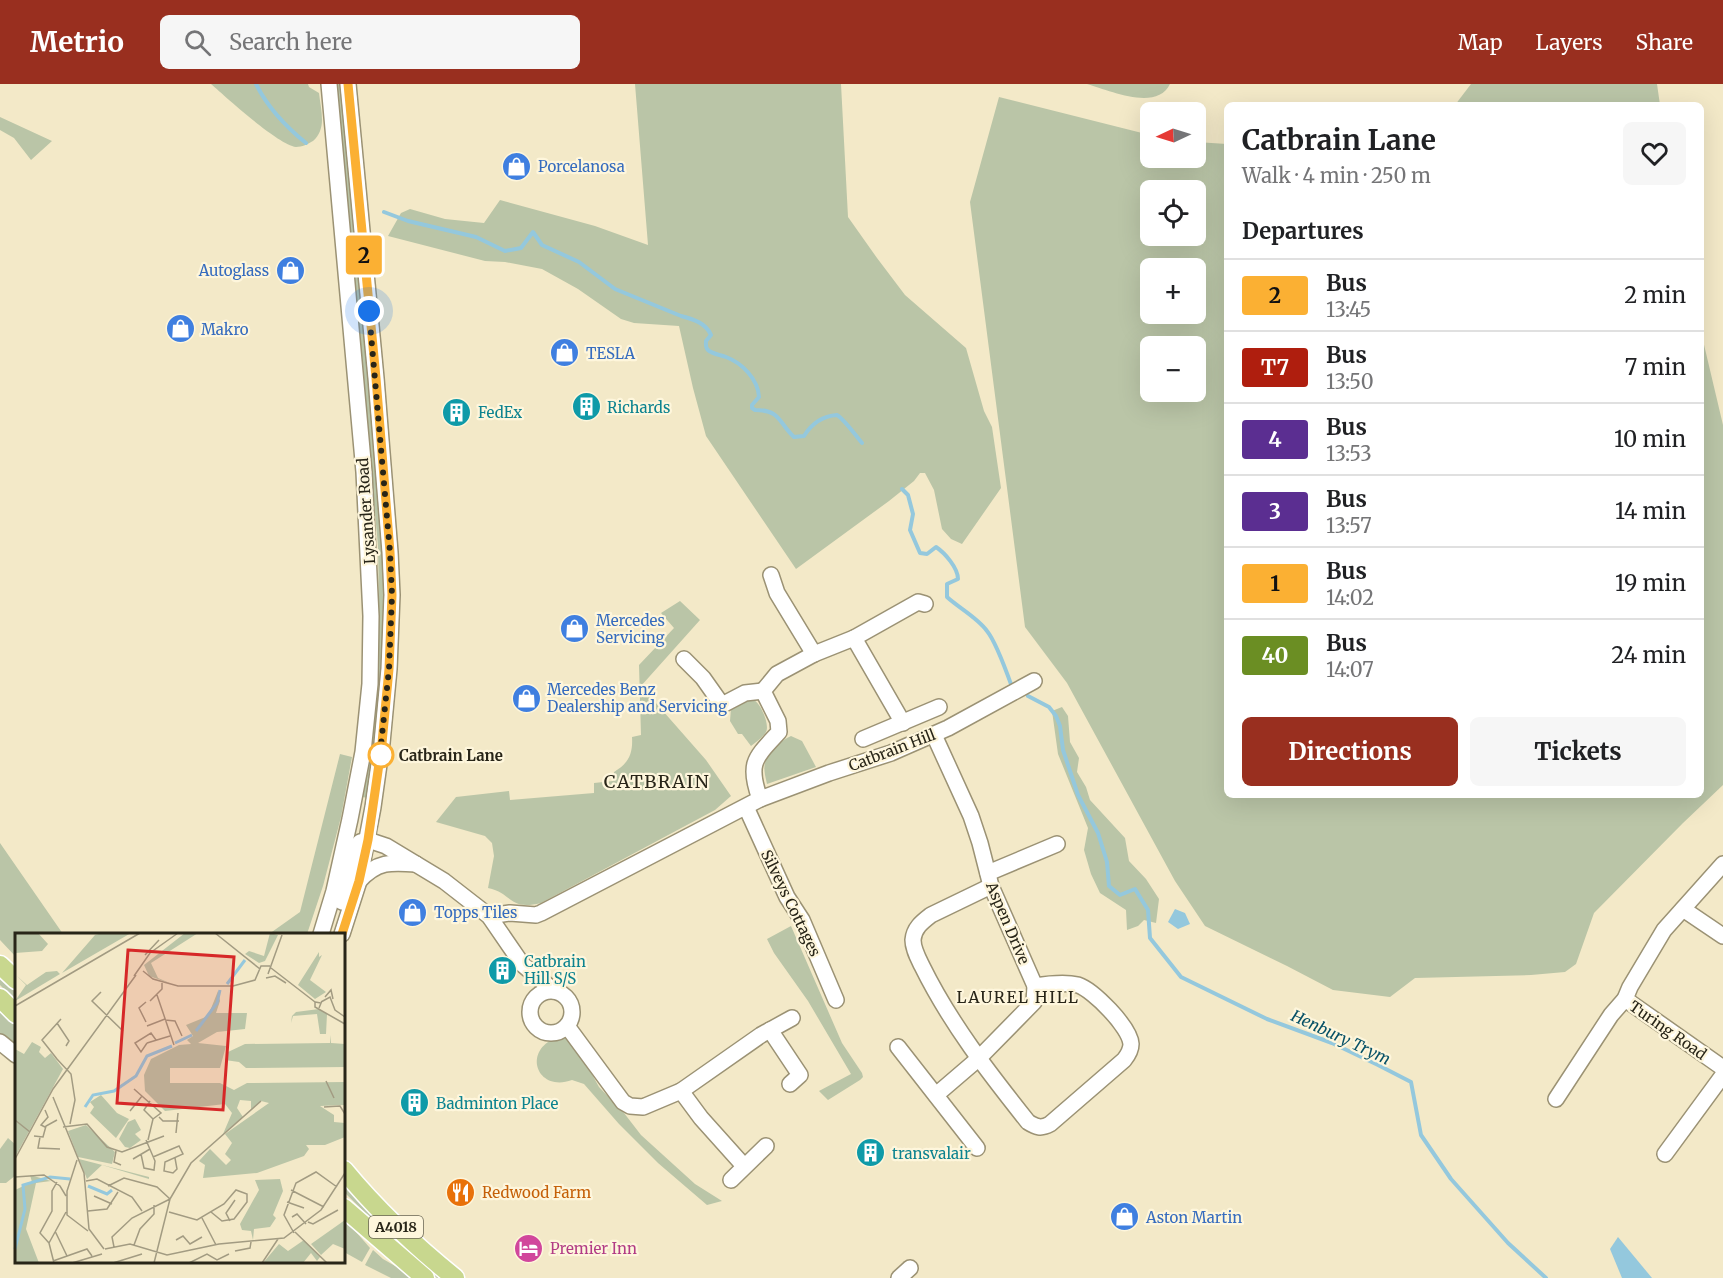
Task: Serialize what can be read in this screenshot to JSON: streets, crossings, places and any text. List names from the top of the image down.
{
  "streets": {
    "main road": ["A4018"],
    "street": [
      "Lysander Road",
      "Catbrain Hill",
      "Silveys Cottages",
      "Aspen Drive",
      "Turing Road"
    ]
  },
  "crossings": [
    ["Catbrain Hill", "Silveys Cottages"]
  ],
  "districts": ["CATBRAIN", "LAUREL HILL"],
  "water": ["Henbury Trym"],
  "places": {
    "shop": [
      "Porcelanosa",
      "Autoglass",
      "Makro",
      "TESLA",
      "Mercedes Servicing",
      "Mercedes Benz Dealership and Servicing",
      "Topps Tiles",
      "Aston Martin"
    ],
    "building": [
      "Richards",
      "FedEx",
      "Catbrain Hill S/S",
      "Badminton Place",
      "transvalair"
    ],
    "other": ["Catbrain Lane"],
    "restaurant": ["Redwood Farm"],
    "hotel": ["Premier Inn"]
  },
  "lines": ["bus line 2"],
  "north": "left",
  "page": {
    "header": "Metrio",
    "search": "Search here",
    "nav": ["Map", "Layers", "Share"],
    "on_map": "2",
    "map_buttons": ["+", "−"],
    "heading": [
      ["Catbrain Lane", "Walk · 4 min · 250 m"],
      "Departures"
    ],
    "list": [
      {
        "mark": "2",
        "name": "Bus",
        "note": "13:45",
        "value": "2 min"
      },
      {
        "mark": "T7",
        "name": "Bus",
        "note": "13:50",
        "value": "7 min"
      },
      {
        "mark": "4",
        "name": "Bus",
        "note": "13:53",
        "value": "10 min"
      },
      {
        "mark": "3",
        "name": "Bus",
        "note": "13:57",
        "value": "14 min"
      },
      {
        "mark": "1",
        "name": "Bus",
        "note": "14:02",
        "value": "19 min"
      },
      {
        "mark": "40",
        "name": "Bus",
        "note": "14:07",
        "value": "24 min"
      }
    ],
    "buttons": ["Directions", "Tickets"]
  }
}
